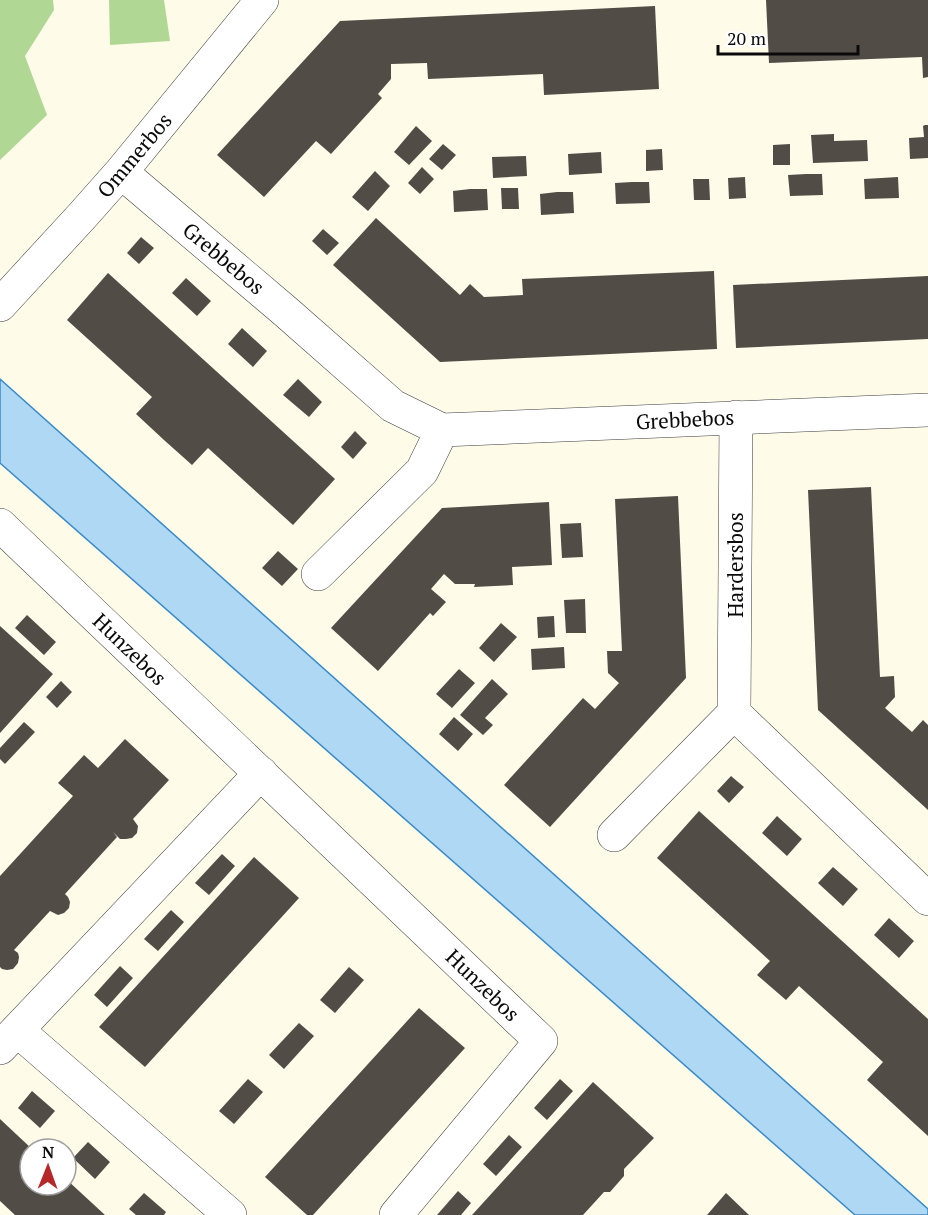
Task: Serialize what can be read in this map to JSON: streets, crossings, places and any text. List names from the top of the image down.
{
  "streets": {
    "street": [
      "Ommerbos",
      "Grebbebos",
      "Hardersbos",
      "Hunzebos"
    ]
  },
  "crossings": [
    ["Ommerbos", "Grebbebos"],
    ["Grebbebos", "Hardersbos"]
  ],
  "scale_bar": "20 m",
  "north": "top"
}
